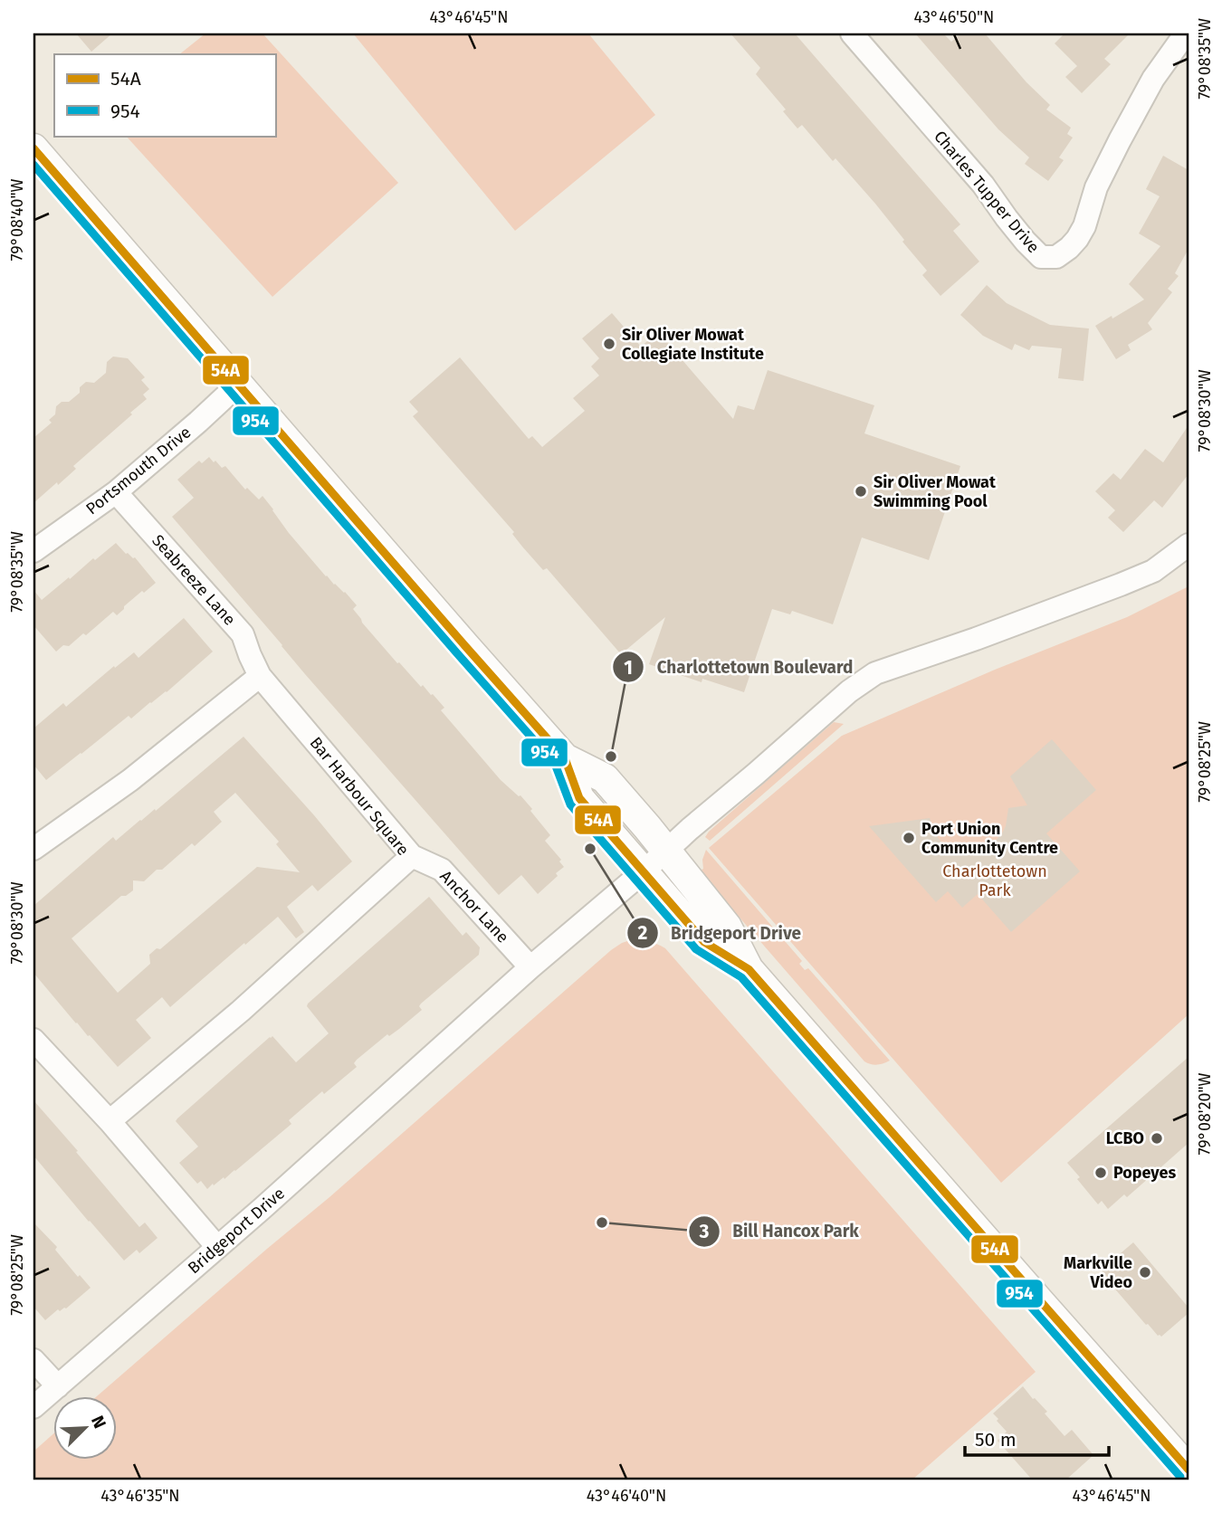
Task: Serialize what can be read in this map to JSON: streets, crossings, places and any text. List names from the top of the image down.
{
  "streets": {
    "street": [
      "Charles Tupper Drive",
      "Portsmouth Drive",
      "Seabreeze Lane",
      "Bar Harbour Square",
      "Anchor Lane",
      "Bridgeport Drive"
    ]
  },
  "crossings": [
    ["Portsmouth Drive", "Seabreeze Lane"],
    ["Seabreeze Lane", "Bar Harbour Square"],
    ["Bar Harbour Square", "Anchor Lane"],
    ["Anchor Lane", "Bridgeport Drive"]
  ],
  "parks": ["Charlottetown Park"],
  "places": [
    "Sir Oliver Mowat Collegiate Institute",
    "Sir Oliver Mowat Swimming Pool",
    "Charlottetown Boulevard",
    "Port Union Community Centre",
    "Bridgeport Drive",
    "LCBO",
    "Popeyes",
    "Bill Hancox Park",
    "Markville Video"
  ],
  "lines": ["transit line 54A", "transit line 954"],
  "legend": ["54A", "954"],
  "scale_bar": "50 m",
  "north": "top right",
  "coordinates": [
    "43°46'45\"N",
    "43°46'50\"N",
    "79°08'35\"W",
    "79°08'40\"W",
    "79°08'30\"W",
    "79°08'25\"W",
    "79°08'20\"W",
    "43°46'35\"N",
    "43°46'40\"N"
  ]
}
